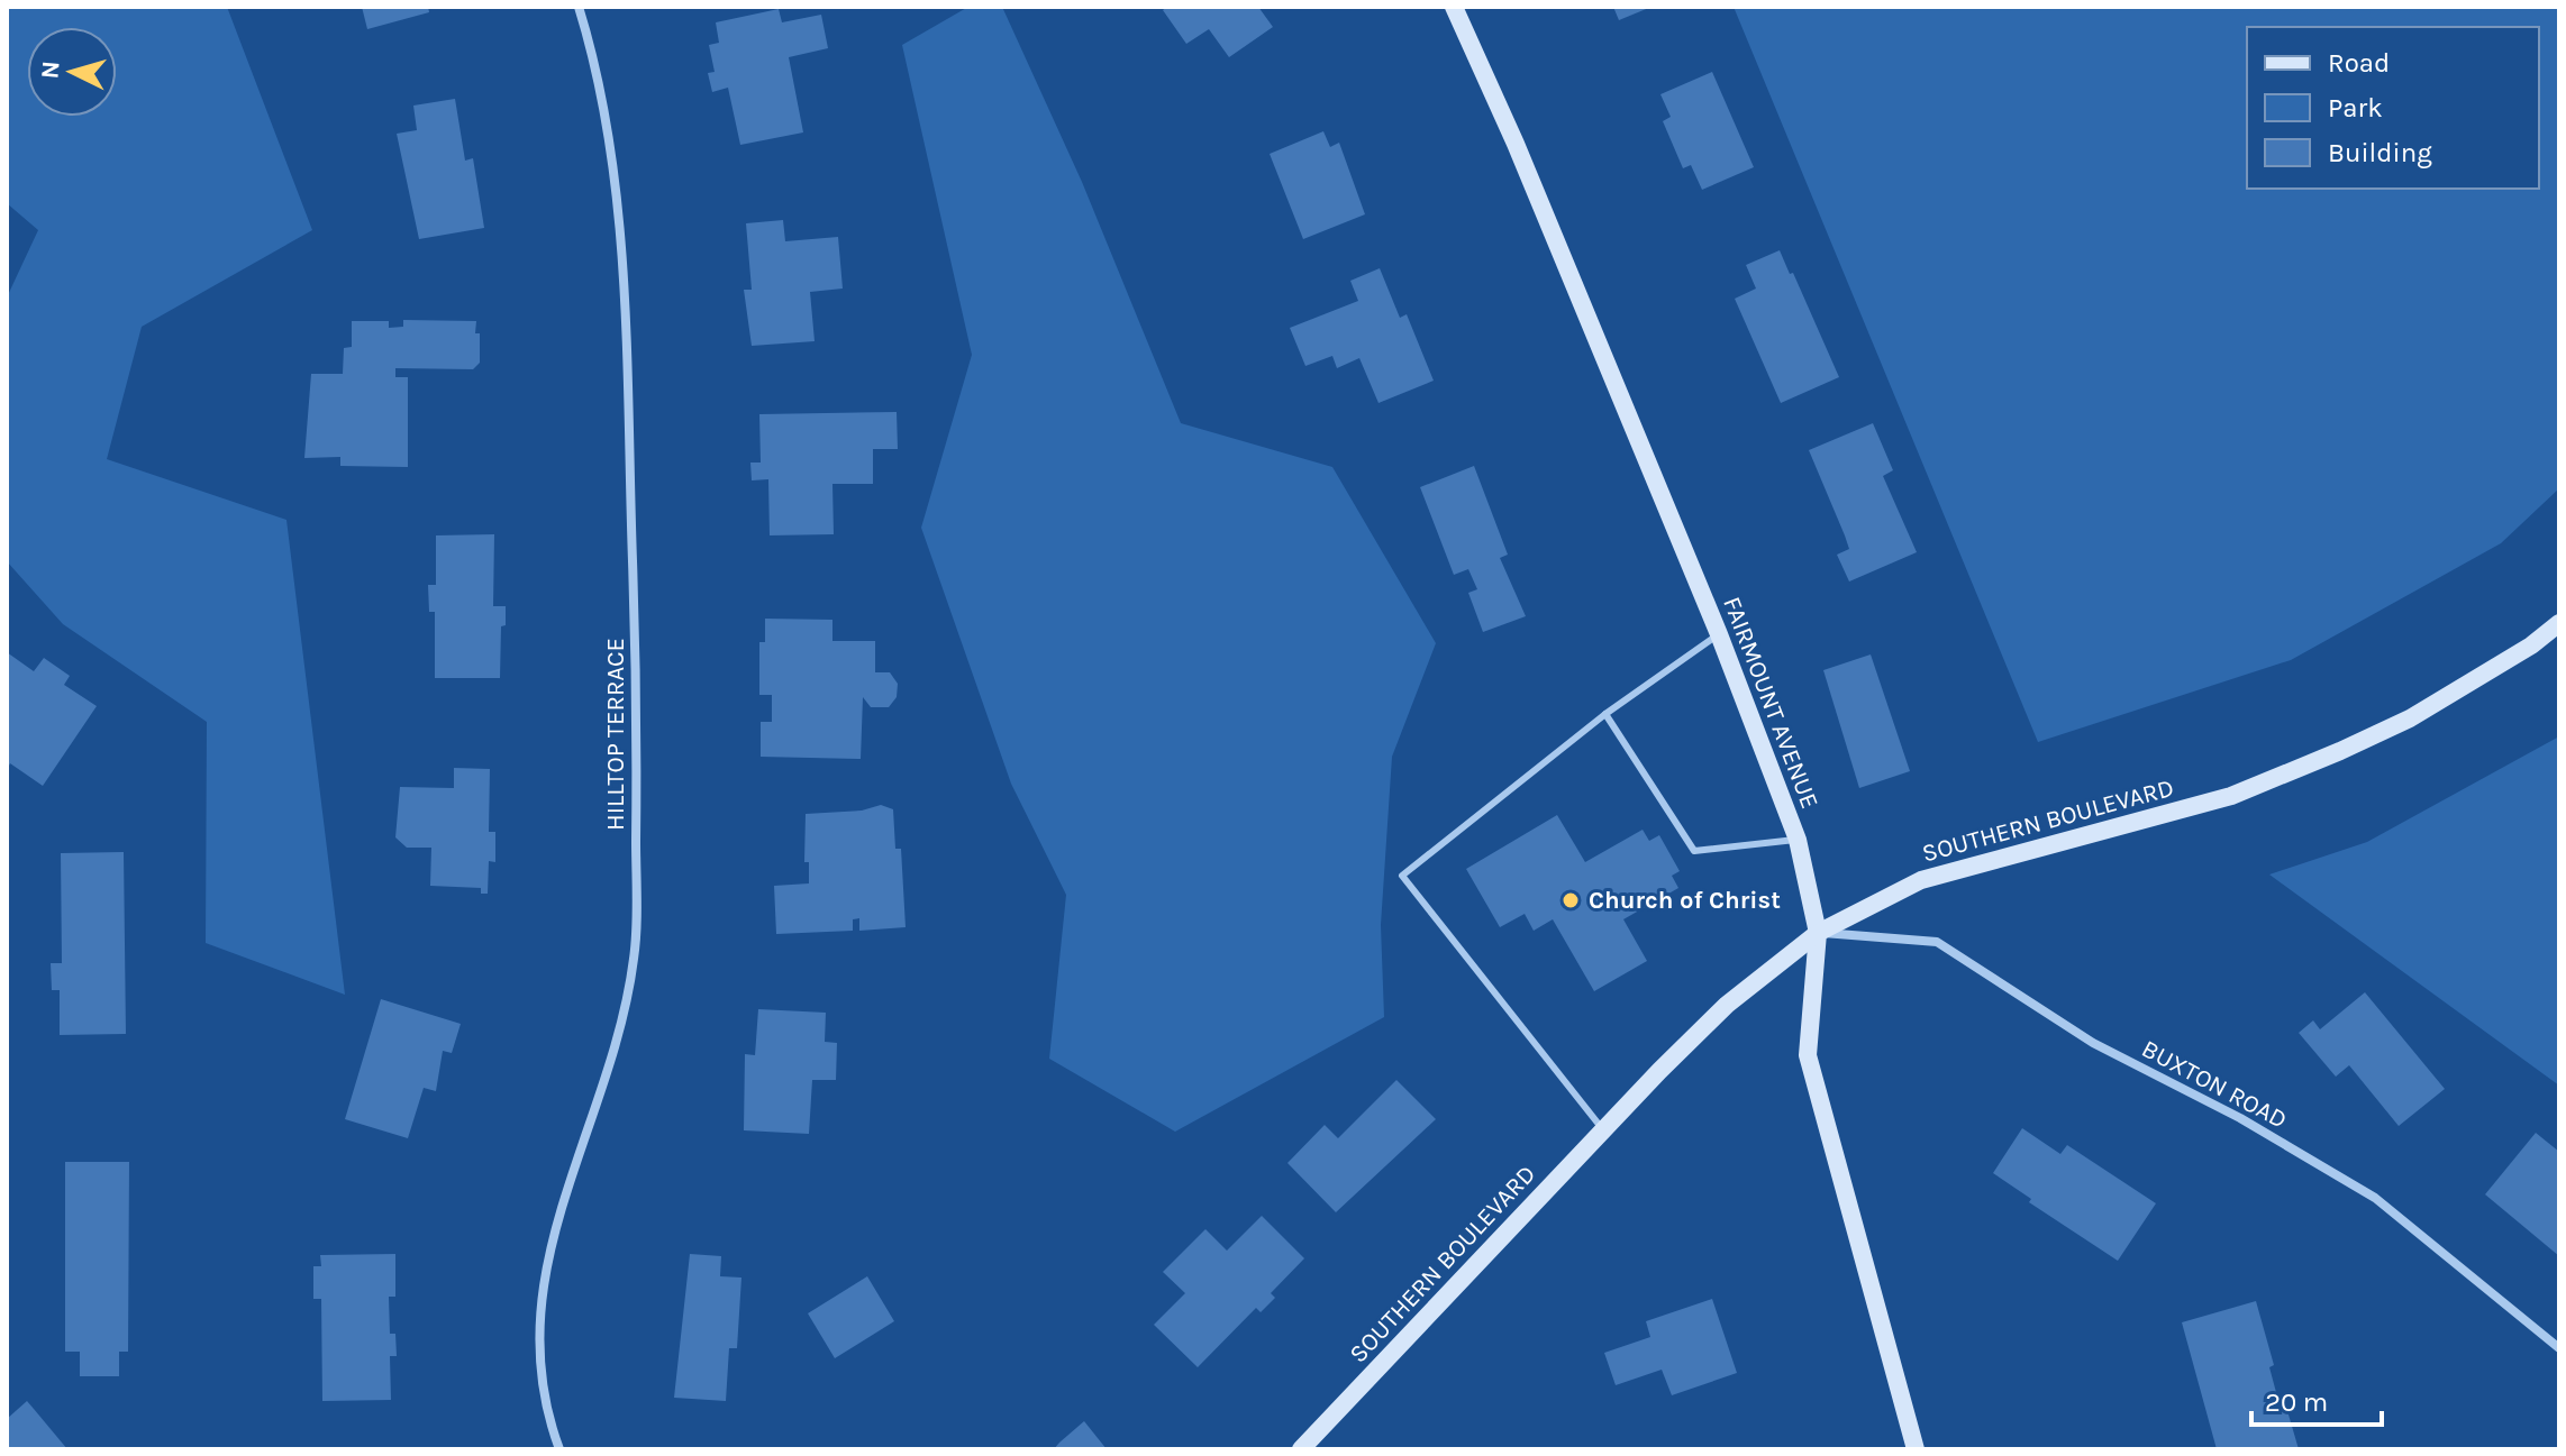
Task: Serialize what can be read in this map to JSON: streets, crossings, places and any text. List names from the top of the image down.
{
  "streets": {
    "main road": ["FAIRMOUNT AVENUE", "SOUTHERN BOULEVARD"],
    "street": ["HILLTOP TERRACE", "BUXTON ROAD"]
  },
  "crossings": [
    ["FAIRMOUNT AVENUE", "SOUTHERN BOULEVARD"],
    ["FAIRMOUNT AVENUE", "BUXTON ROAD"],
    ["SOUTHERN BOULEVARD", "BUXTON ROAD"]
  ],
  "places": ["Church of Christ"],
  "legend": ["Road", "Park", "Building"],
  "scale_bar": "20 m",
  "north": "left"
}
